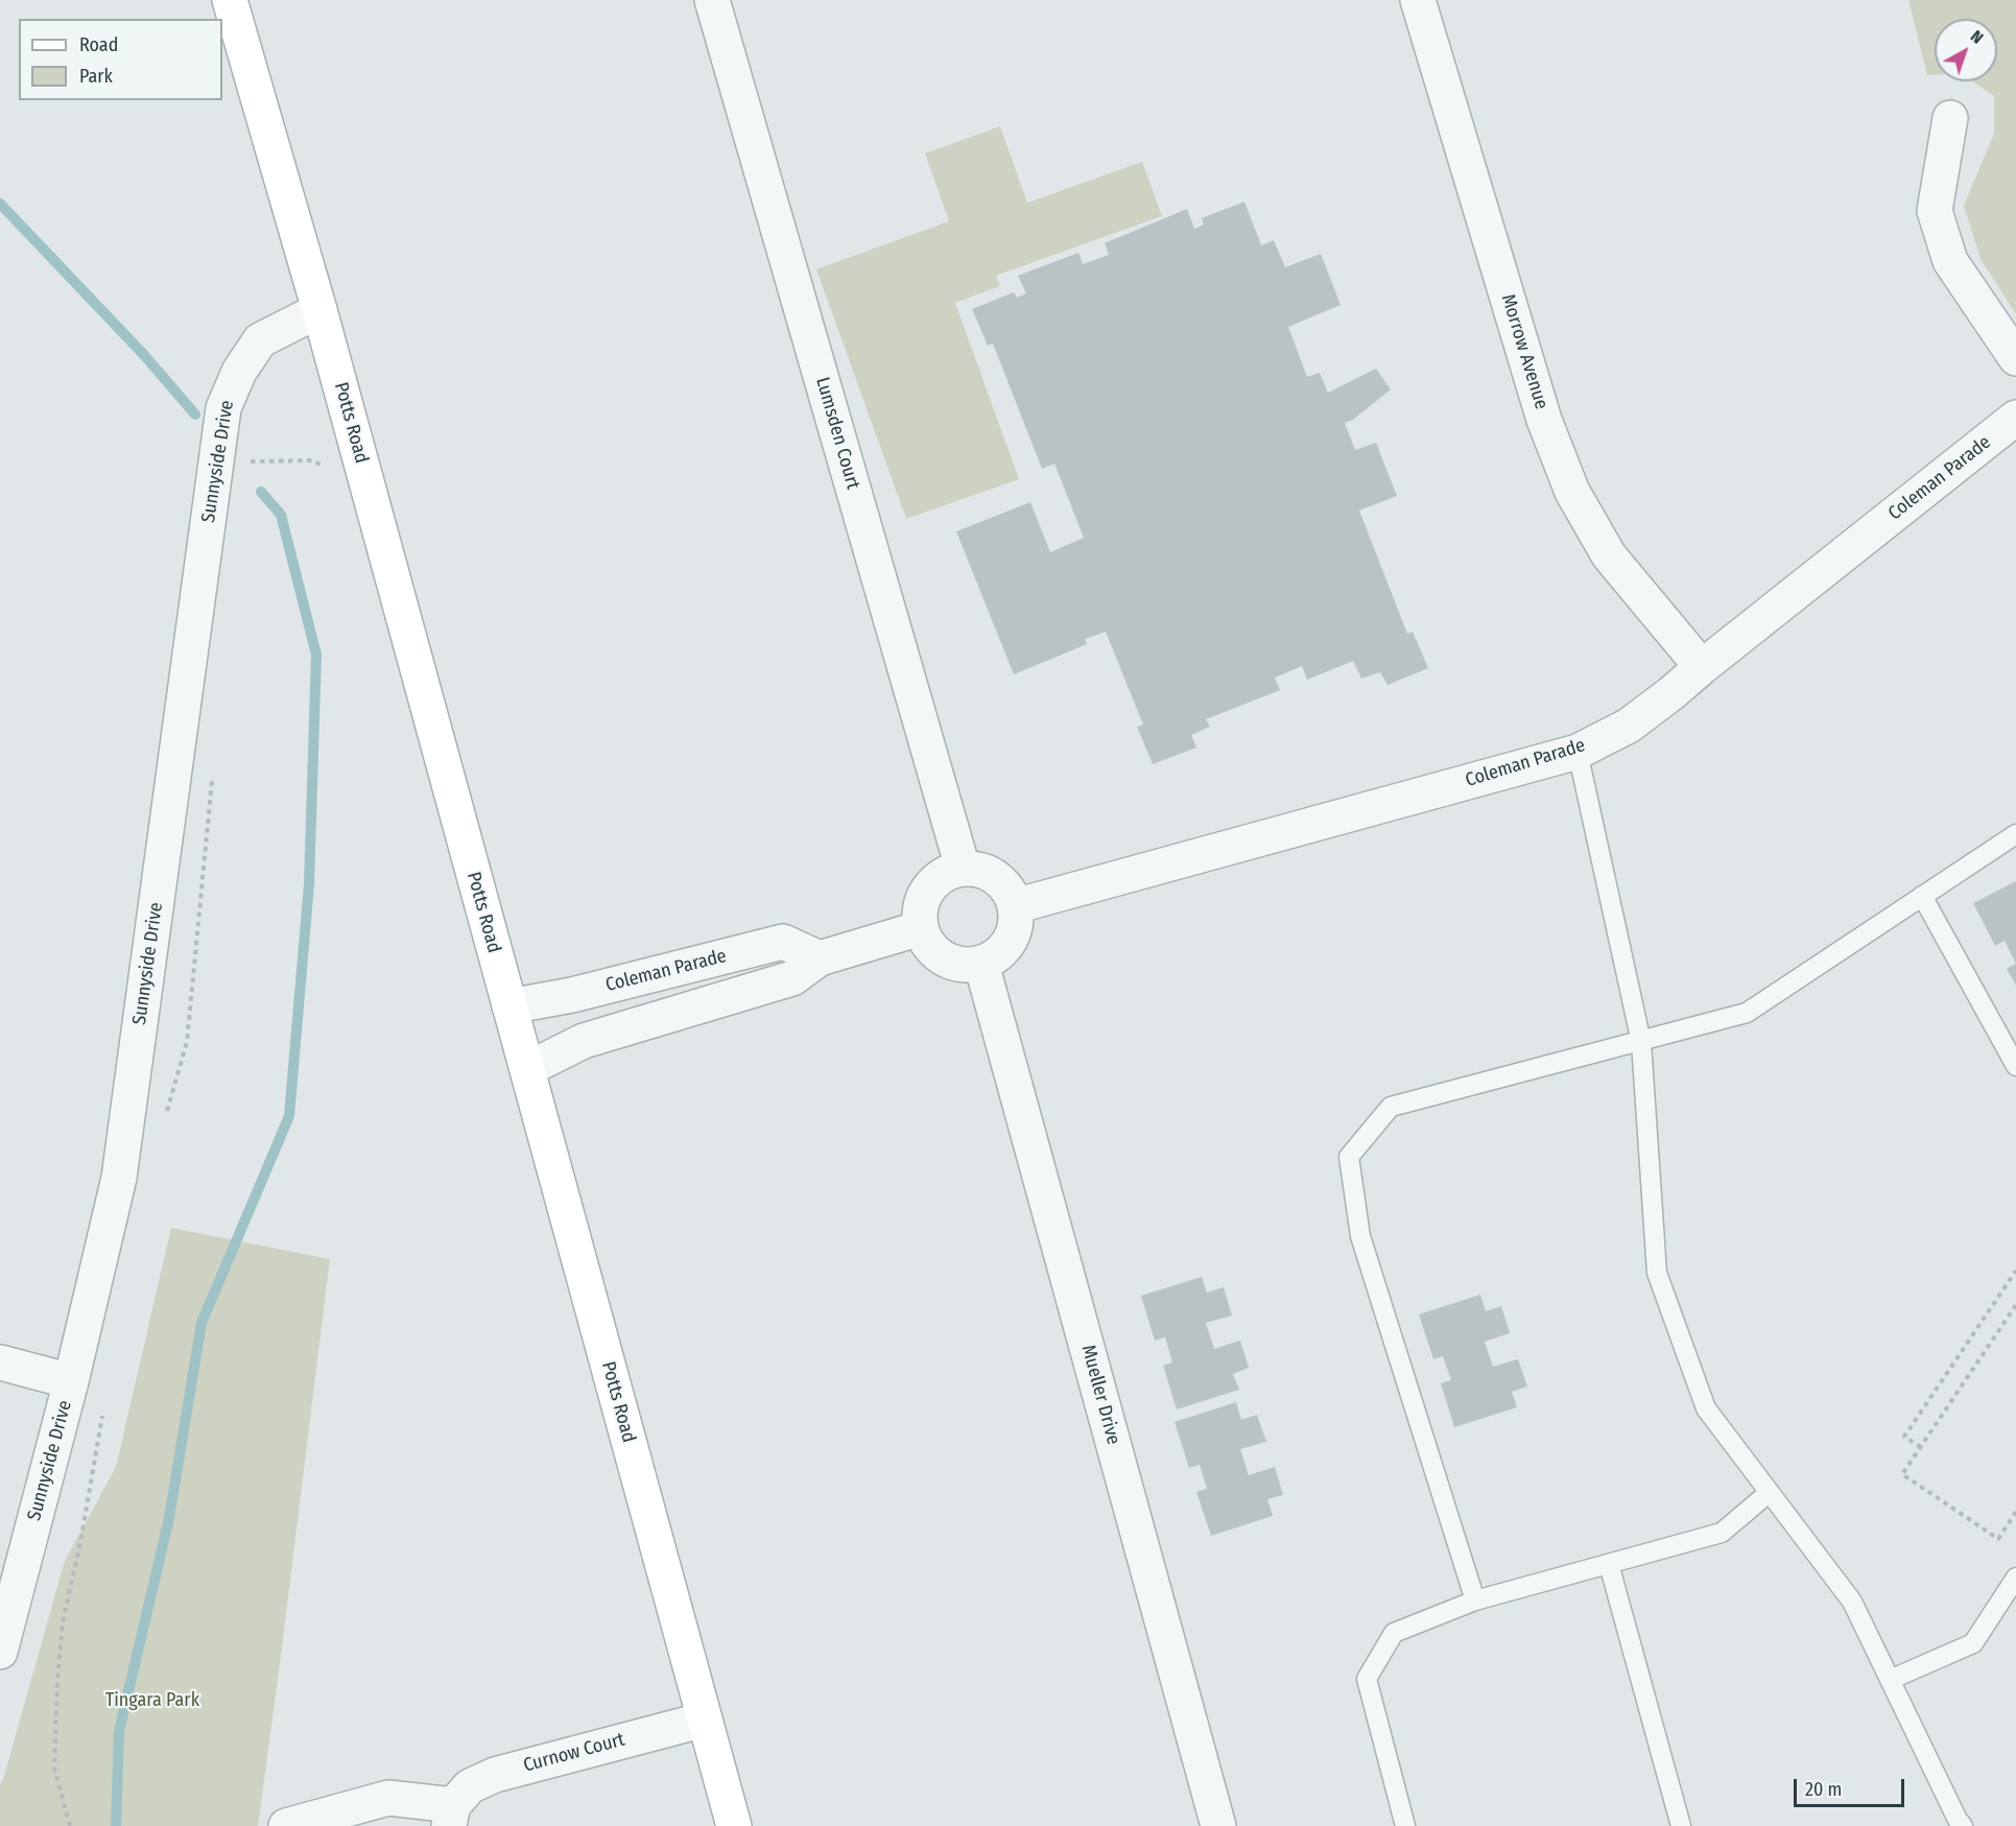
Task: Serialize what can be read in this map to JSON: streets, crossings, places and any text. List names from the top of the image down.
{
  "streets": {
    "street": [
      "Morrow Avenue",
      "Potts Road",
      "Lumsden Court",
      "Sunnyside Drive",
      "Coleman Parade",
      "Mueller Drive",
      "Curnow Court"
    ]
  },
  "crossings": [
    ["Morrow Avenue", "Coleman Parade"],
    ["Potts Road", "Sunnyside Drive"],
    ["Potts Road", "Coleman Parade"],
    ["Potts Road", "Curnow Court"],
    ["Lumsden Court", "Coleman Parade"],
    ["Lumsden Court", "Mueller Drive"],
    ["Coleman Parade", "Mueller Drive"]
  ],
  "parks": ["Tingara Park"],
  "legend": ["Road", "Park"],
  "scale_bar": "20 m",
  "north": "top right"
}
